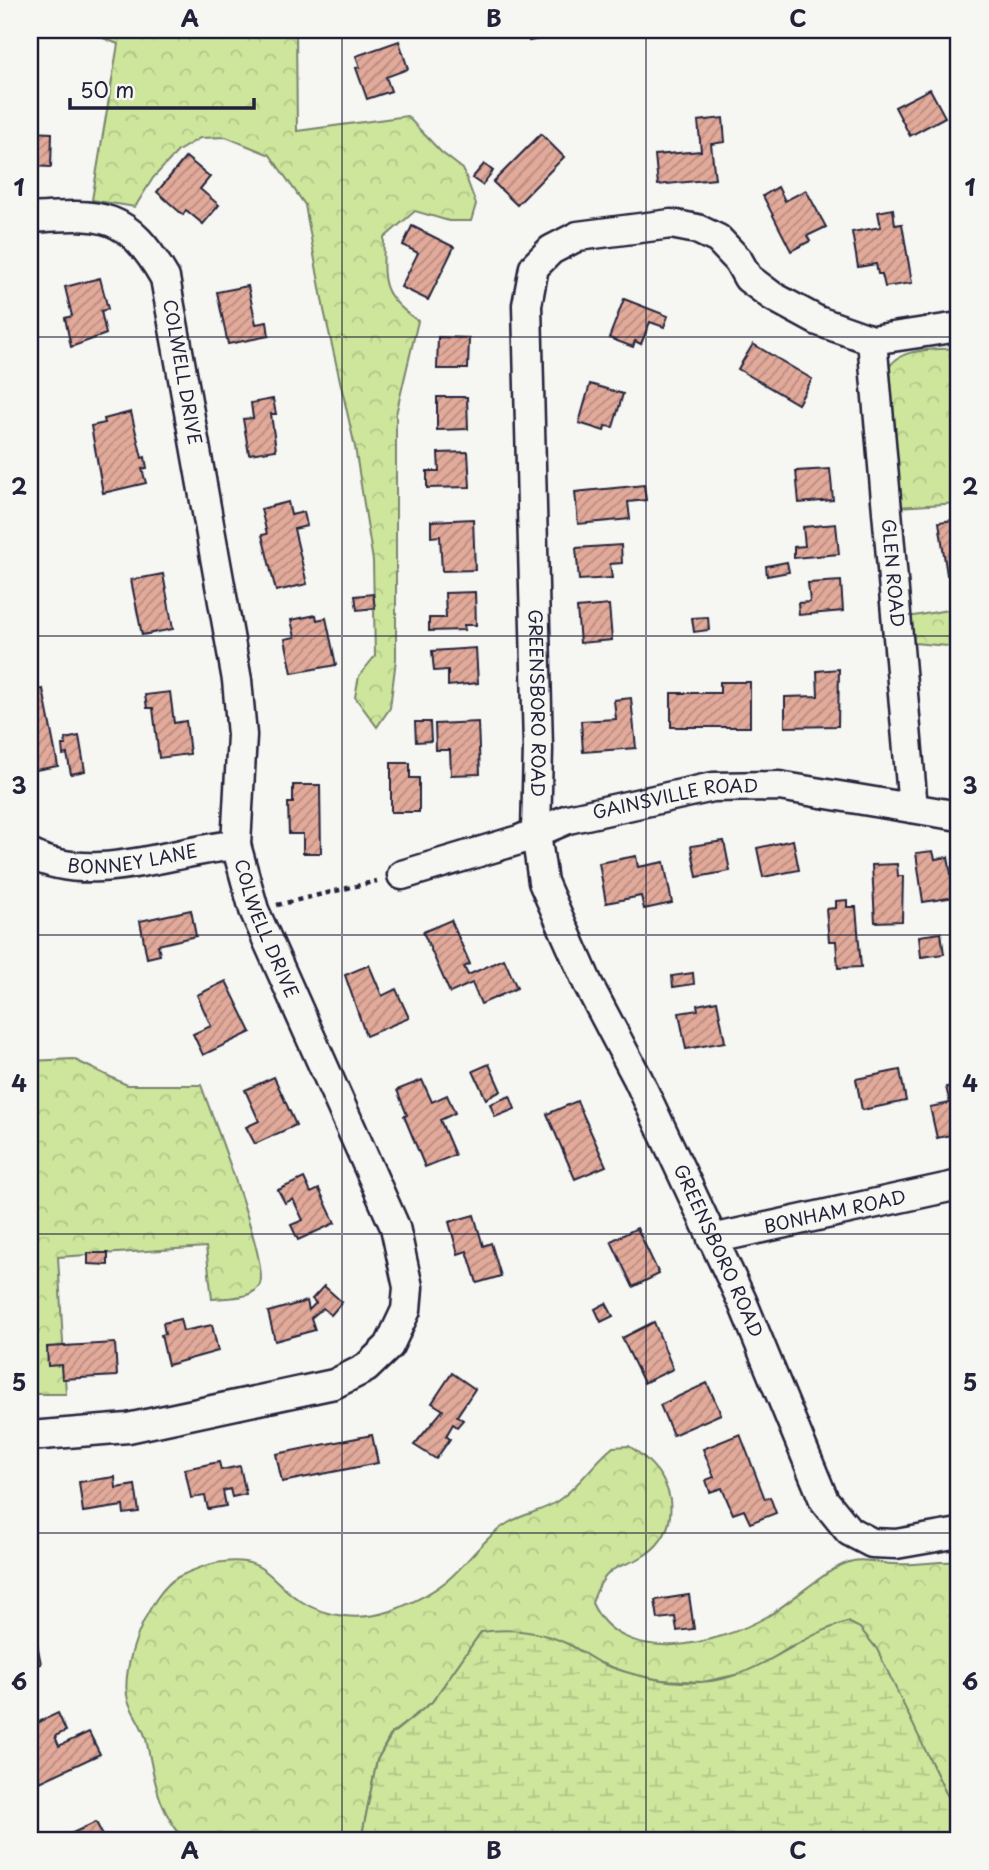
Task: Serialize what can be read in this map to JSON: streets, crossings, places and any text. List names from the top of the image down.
{
  "streets": {
    "street": [
      "COLWELL DRIVE",
      "GLEN ROAD",
      "GREENSBORO ROAD",
      "GAINSVILLE ROAD",
      "BONNEY LANE",
      "BONHAM ROAD"
    ]
  },
  "crossings": [
    ["COLWELL DRIVE", "BONNEY LANE"],
    ["GLEN ROAD", "GREENSBORO ROAD"],
    ["GLEN ROAD", "GAINSVILLE ROAD"],
    ["GREENSBORO ROAD", "GAINSVILLE ROAD"],
    ["GREENSBORO ROAD", "BONHAM ROAD"]
  ],
  "scale_bar": "50 m",
  "grid": {
    "columns": ["A", "B", "C"],
    "rows": [
      "1",
      "2",
      "3",
      "4",
      "5",
      "6"
    ]
  }
}
